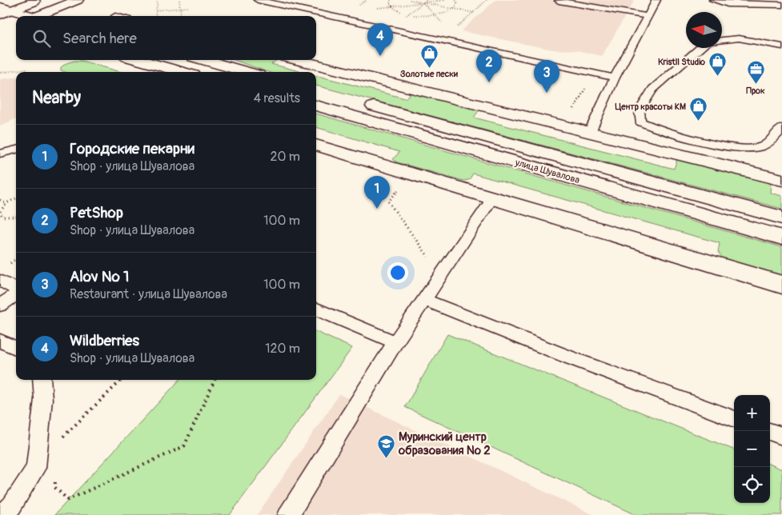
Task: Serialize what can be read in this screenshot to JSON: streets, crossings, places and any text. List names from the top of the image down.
{
  "streets": {
    "street": ["улица Шувалова"]
  },
  "places": {
    "shop": ["Золотые пески", "Kristll Studio", "Центр красоты КМ"],
    "office": ["Прок"],
    "school or university": ["Муринский центр образования № 2"]
  },
  "north": "left",
  "page": {
    "search": "Search here",
    "pins": [
      "4",
      "2",
      "3",
      "1"
    ],
    "heading": ["Nearby", "4 results"],
    "list": [
      {
        "mark": "1",
        "name": "Городские пекарни",
        "note": "Shop · улица Шувалова",
        "value": "20 m"
      },
      {
        "mark": "2",
        "name": "PetShop",
        "note": "Shop · улица Шувалова",
        "value": "100 m"
      },
      {
        "mark": "3",
        "name": "Alov № 1",
        "note": "Restaurant · улица Шувалова",
        "value": "100 m"
      },
      {
        "mark": "4",
        "name": "Wildberries",
        "note": "Shop · улица Шувалова",
        "value": "120 m"
      }
    ],
    "map_buttons": ["+", "−"]
  }
}
